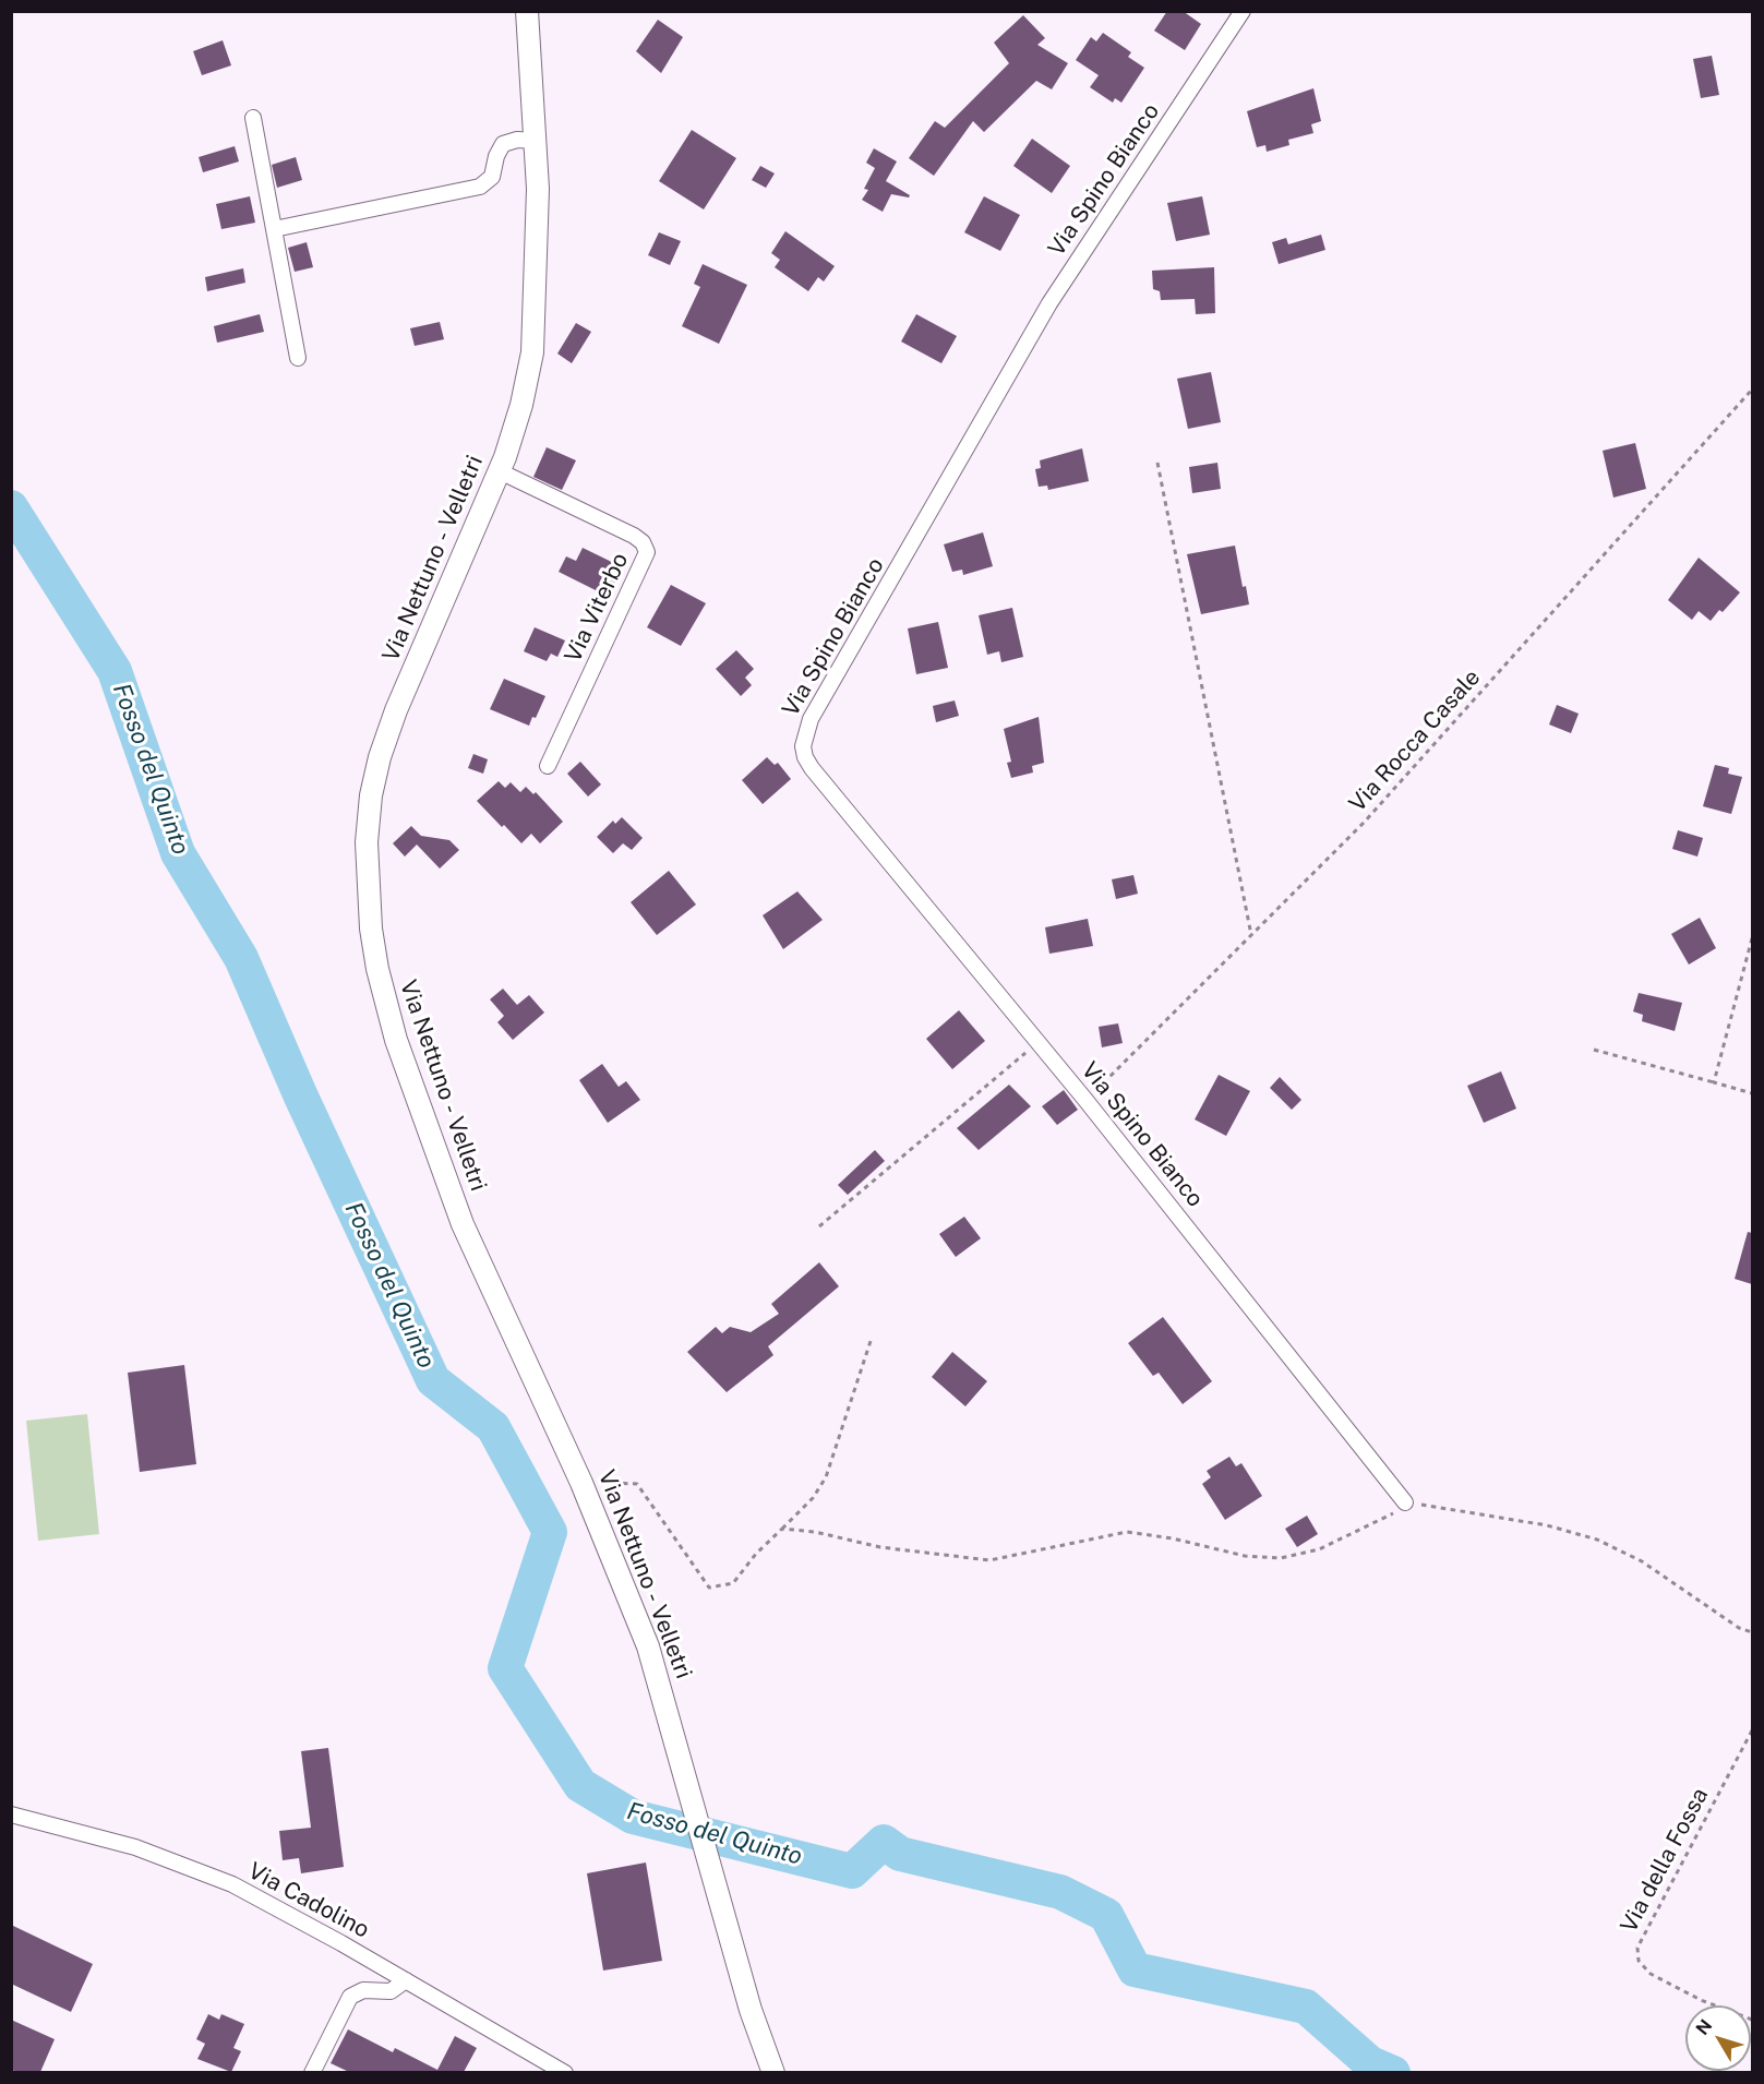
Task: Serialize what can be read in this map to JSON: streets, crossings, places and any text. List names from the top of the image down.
{
  "streets": {
    "main road": ["Via Nettuno - Velletri"],
    "street": ["Via Spino Bianco", "Via Viterbo", "Via Cadolino"],
    "path": ["Via Rocca Casale", "Via della Fossa"]
  },
  "crossings": [
    ["Via Spino Bianco", "Via Rocca Casale"],
    ["Via Nettuno - Velletri", "Via Viterbo"]
  ],
  "water": ["Fosso del Quinto"],
  "north": "top left"
}
